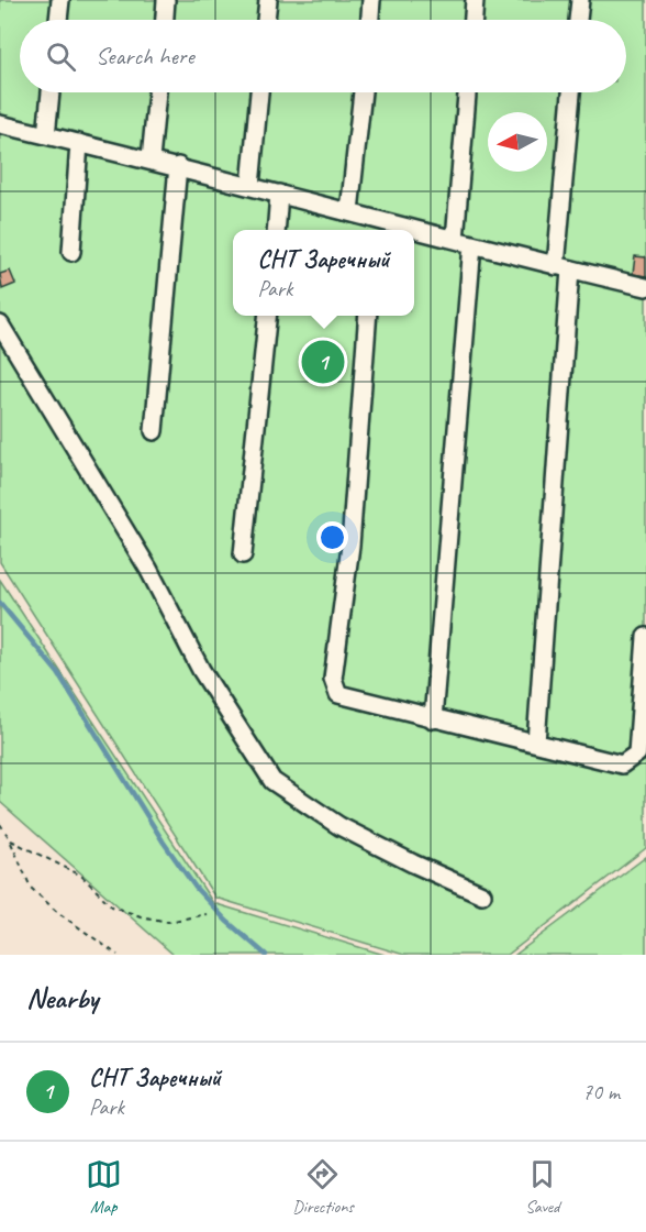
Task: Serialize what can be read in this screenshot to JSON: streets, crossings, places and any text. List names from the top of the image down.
{
  "north": "left",
  "page": {
    "search": "Search here",
    "popup": ["СНТ Заречный", "Park"],
    "pins": "1",
    "heading": "Nearby",
    "list": [
      {
        "mark": "1",
        "name": "СНТ Заречный",
        "note": "Park",
        "value": "70 m"
      }
    ],
    "nav": ["Map", "Directions", "Saved"]
  }
}
